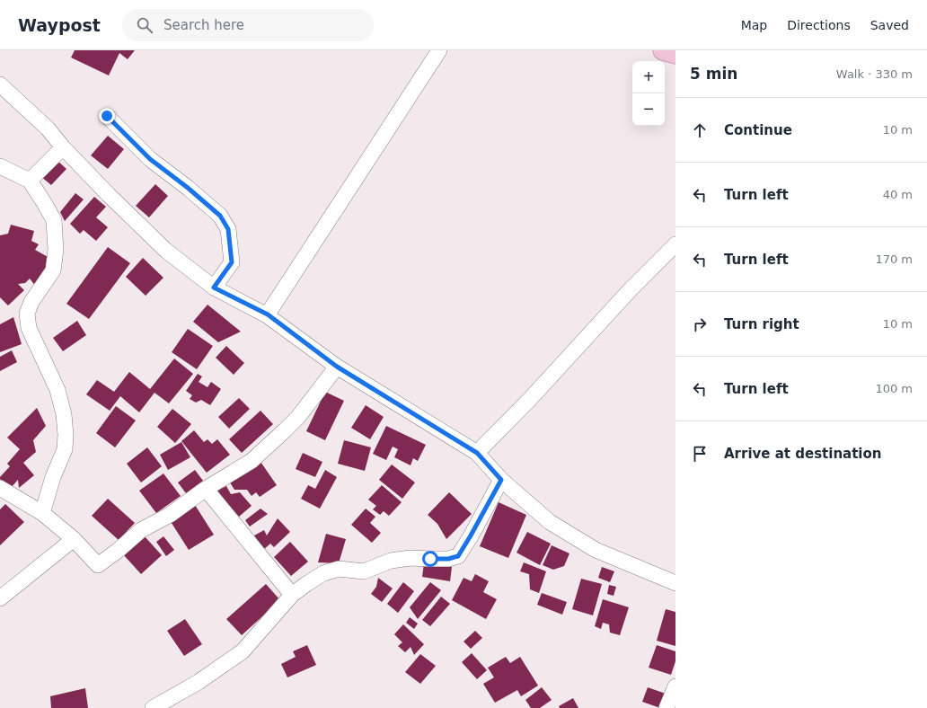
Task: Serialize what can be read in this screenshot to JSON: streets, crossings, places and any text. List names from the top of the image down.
{
  "page": {
    "header": "Waypost",
    "search": "Search here",
    "nav": ["Map", "Directions", "Saved"],
    "heading": ["5 min", "Walk · 330 m"],
    "map_buttons": ["+", "−"],
    "list": [
      ["Continue", "10 m"],
      ["Turn left", "40 m"],
      ["Turn left", "170 m"],
      ["Turn right", "10 m"],
      ["Turn left", "100 m"],
      "Arrive at destination"
    ]
  }
}
